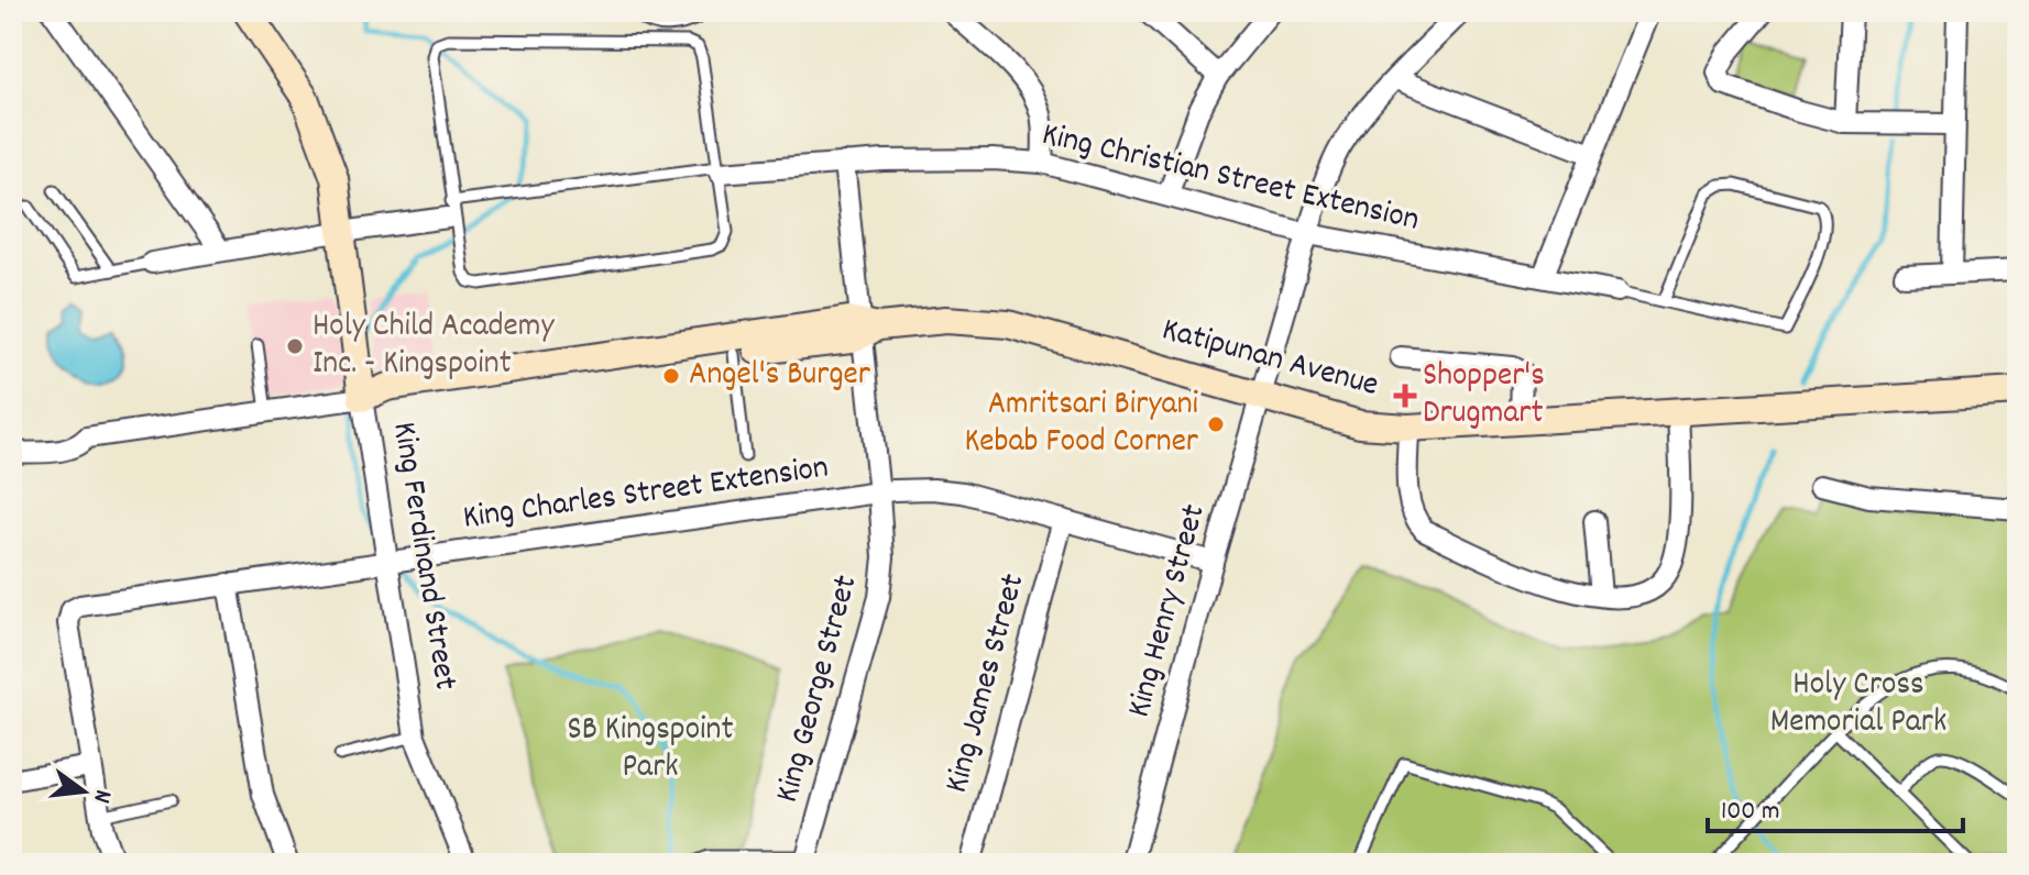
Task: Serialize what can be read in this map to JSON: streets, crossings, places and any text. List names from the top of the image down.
{
  "streets": {
    "main road": ["Katipunan Avenue", "King Ferdinand Street"],
    "street": [
      "King Christian Street Extension",
      "King Charles Street Extension",
      "King Henry Street",
      "King James Street",
      "King George Street"
    ]
  },
  "crossings": [
    ["King Christian Street Extension", "King Henry Street"],
    ["King Christian Street Extension", "King George Street"],
    ["Katipunan Avenue", "King Ferdinand Street"],
    ["Katipunan Avenue", "King Henry Street"],
    ["Katipunan Avenue", "King George Street"],
    ["King Charles Street Extension", "King Ferdinand Street"],
    ["King Charles Street Extension", "King Henry Street"],
    ["King Charles Street Extension", "King James Street"],
    ["King Charles Street Extension", "King George Street"]
  ],
  "parks": ["Holy Cross Memorial Park", "SB Kingspoint Park"],
  "places": {
    "other": ["Holy Child Academy Inc. - Kingspoint", "Angel's Burger", "Amritsari Biryani Kebab Food Corner"],
    "health": ["Shopper's Drugmart"]
  },
  "scale_bar": "100 m",
  "north": "right"
}
